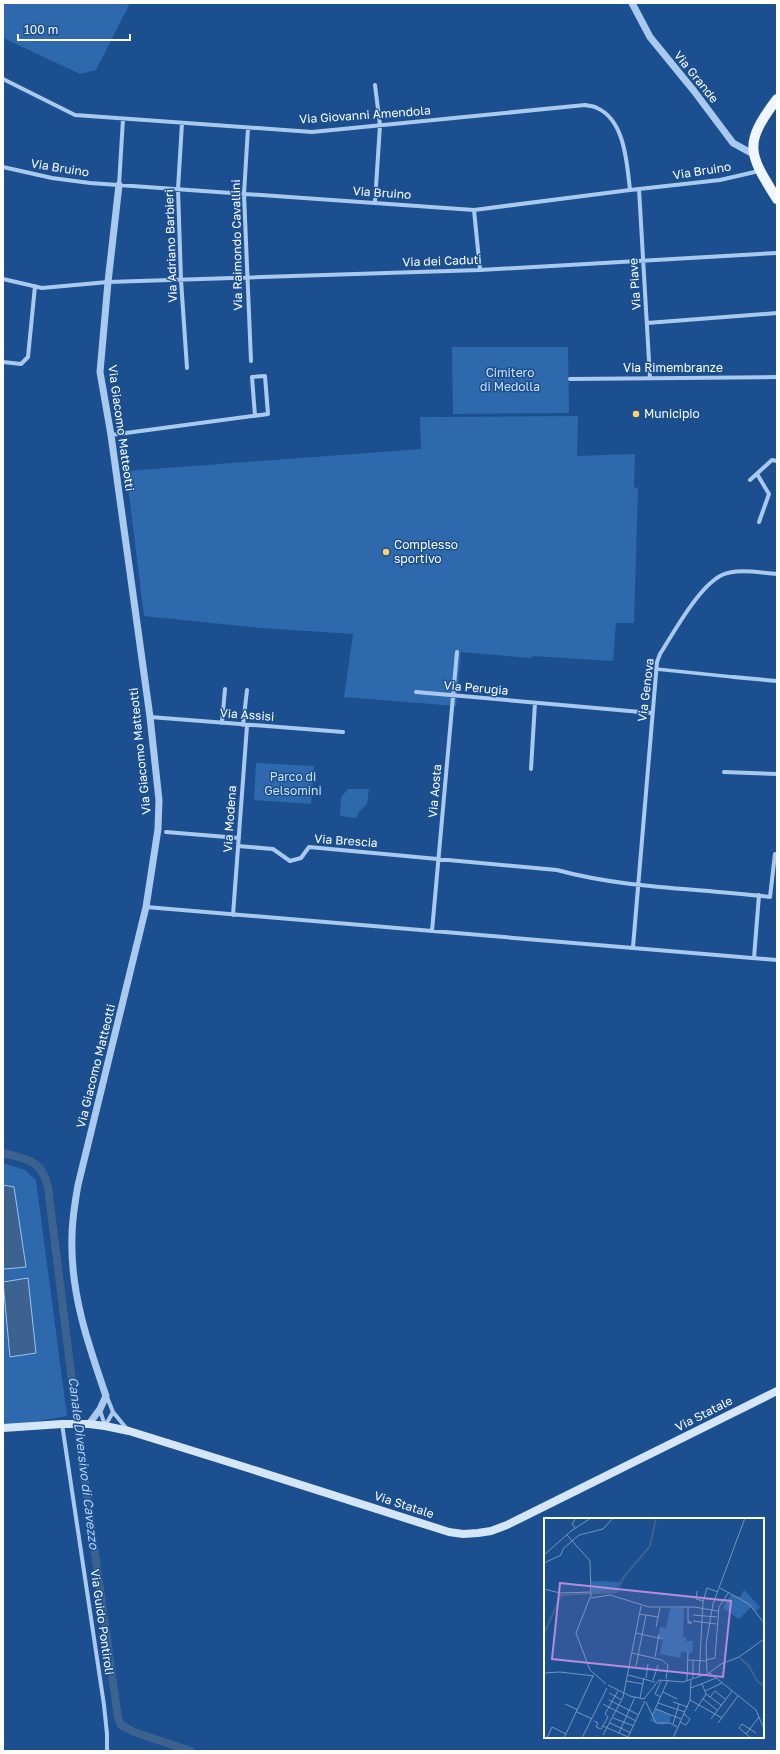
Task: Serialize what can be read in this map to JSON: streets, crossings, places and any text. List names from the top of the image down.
{
  "streets": {
    "main road": ["Via Statale"],
    "street": [
      "Via Grande",
      "Via Giovanni Amendola",
      "Via Bruino",
      "Via Raimondo Cavallini",
      "Via Adriano Barbieri",
      "Via dei Caduti",
      "Via Piave",
      "Via Rimembranze",
      "Via Giacomo Matteotti",
      "Via Perugia",
      "Via Genova",
      "Via Assisi",
      "Via Aosta",
      "Via Modena",
      "Via Brescia",
      "Via Guido Pontiroli"
    ]
  },
  "crossings": [
    ["Via Giovanni Amendola", "Via Bruino"],
    ["Via Giovanni Amendola", "Via Raimondo Cavallini"],
    ["Via Giovanni Amendola", "Via Adriano Barbieri"],
    ["Via Giovanni Amendola", "Via Giacomo Matteotti"],
    ["Via Bruino", "Via Raimondo Cavallini"],
    ["Via Bruino", "Via Adriano Barbieri"],
    ["Via Bruino", "Via Piave"],
    ["Via Bruino", "Via Giacomo Matteotti"],
    ["Via Raimondo Cavallini", "Via dei Caduti"],
    ["Via Adriano Barbieri", "Via dei Caduti"],
    ["Via dei Caduti", "Via Piave"],
    ["Via dei Caduti", "Via Giacomo Matteotti"],
    ["Via Piave", "Via Rimembranze"],
    ["Via Giacomo Matteotti", "Via Assisi"],
    ["Via Perugia", "Via Genova"],
    ["Via Perugia", "Via Aosta"],
    ["Via Assisi", "Via Modena"],
    ["Via Aosta", "Via Brescia"],
    ["Via Modena", "Via Brescia"],
    ["Via Statale", "Via Guido Pontiroli"]
  ],
  "water": ["Canale Diversivo di Cavezzo"],
  "parks": ["Cimitero di Medolla", "Parco di Gelsomini"],
  "places": ["Municipio", "Complesso sportivo"],
  "scale_bar": "100 m"
}
